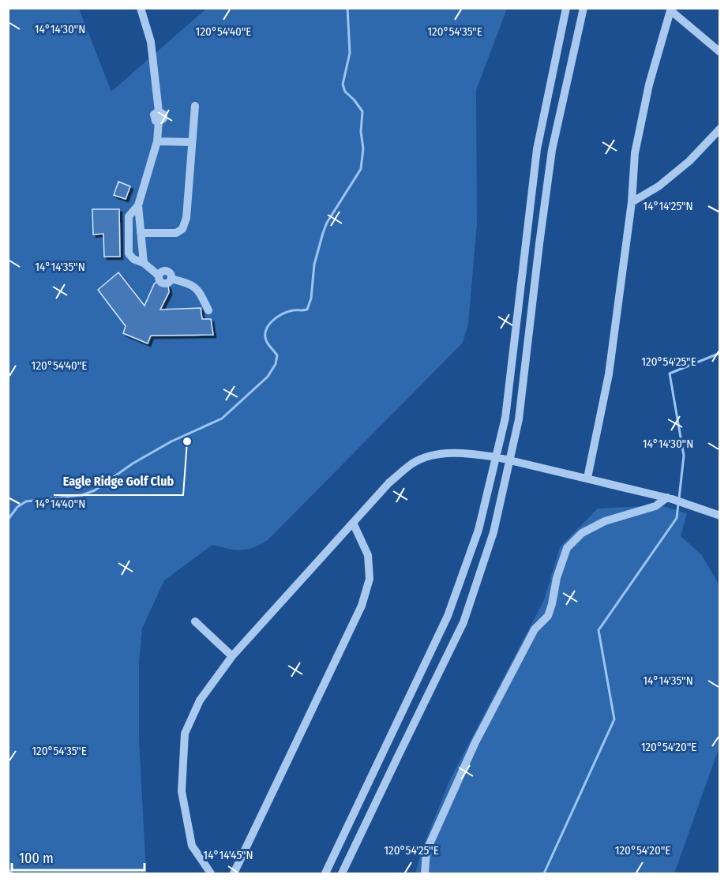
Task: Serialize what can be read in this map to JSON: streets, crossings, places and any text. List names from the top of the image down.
{
  "places": ["Eagle Ridge Golf Club"],
  "scale_bar": "100 m",
  "coordinates": [
    "14°14'30\"N",
    "120°54'40\"E",
    "120°54'35\"E",
    "14°14'25\"N",
    "14°14'35\"N",
    "120°54'25\"E",
    "14°14'40\"N",
    "120°54'20\"E",
    "14°14'45\"N"
  ]
}
